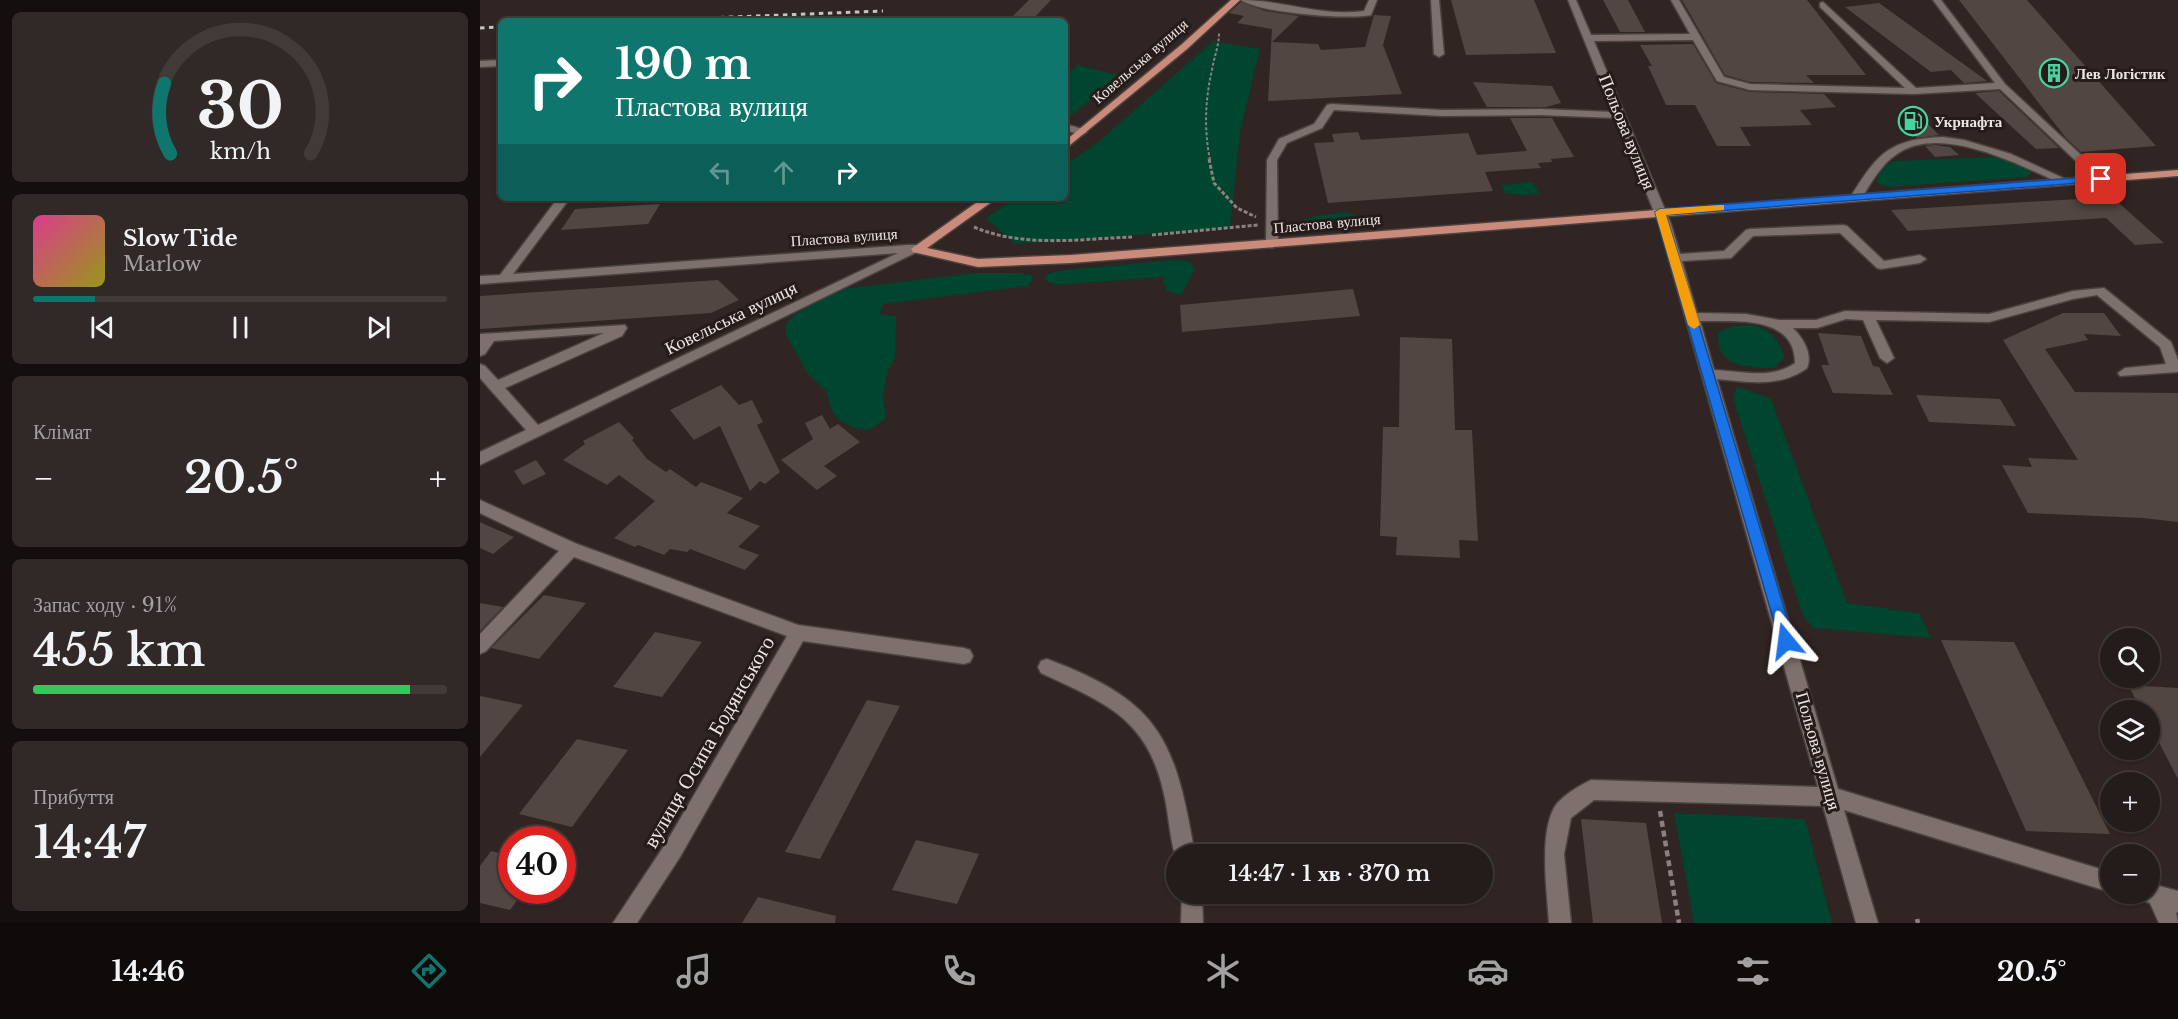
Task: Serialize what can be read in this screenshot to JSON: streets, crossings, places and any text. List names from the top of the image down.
{
  "streets": {
    "main road": ["Ковельська вулиця", "Пластова вулиця"],
    "street": ["Польова вулиця", "вулиця Осипа Бодянського"]
  },
  "crossings": [
    ["Ковельська вулиця", "Пластова вулиця"],
    ["Польова вулиця", "Пластова вулиця"]
  ],
  "places": {
    "building": ["Лев Логістик"],
    "fuel station": ["Укрнафта"]
  },
  "page": {
    "turn": ["190 m", "Пластова вулиця"],
    "song": ["Slow Tide", "Marlow"],
    "tile": [
      "Клімат",
      ["Запас ходу · 91%", "455 km"],
      ["Прибуття", "14:47"]
    ],
    "heat": ["−", "20.5°", "+"],
    "map_buttons": ["+", "−"],
    "limit": "40",
    "trip": "14:47 · 1 хв · 370 m",
    "tabs": ["14:46", "20.5°"],
    "gauge": ["30", "km/h"]
  }
}
